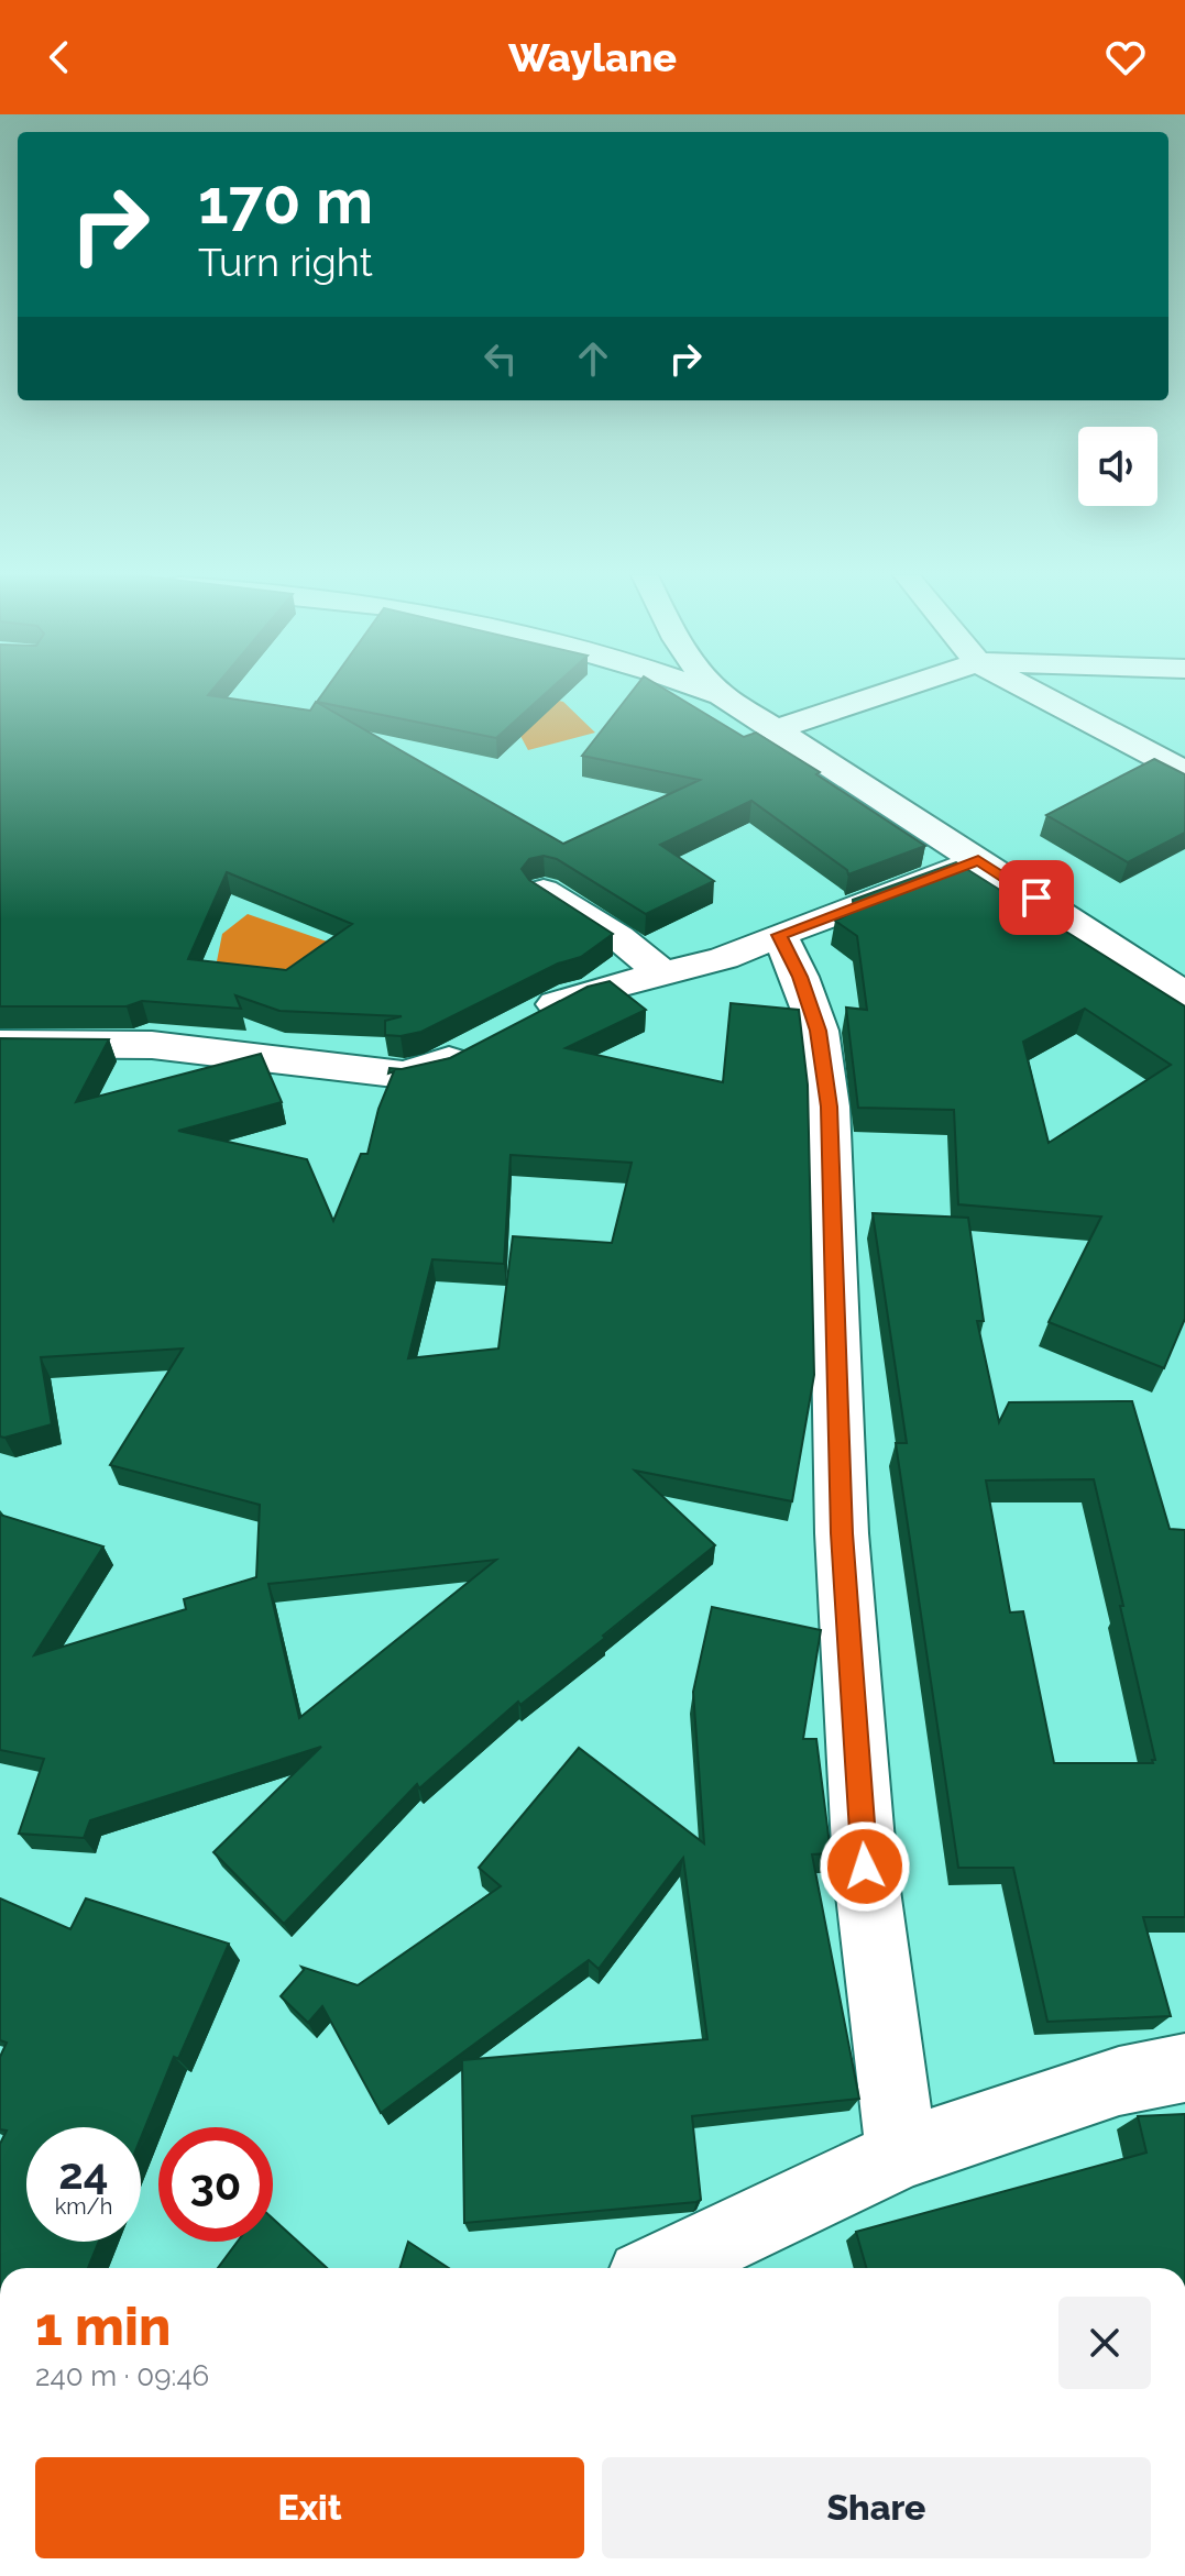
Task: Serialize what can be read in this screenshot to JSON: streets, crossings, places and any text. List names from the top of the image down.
{
  "page": {
    "header": "Waylane",
    "turn": ["170 m", "Turn right"],
    "speed": "24 km/h",
    "limit": "30",
    "heading": ["1 min", "240 m · 09:46"],
    "buttons": ["Exit", "Share"]
  }
}
